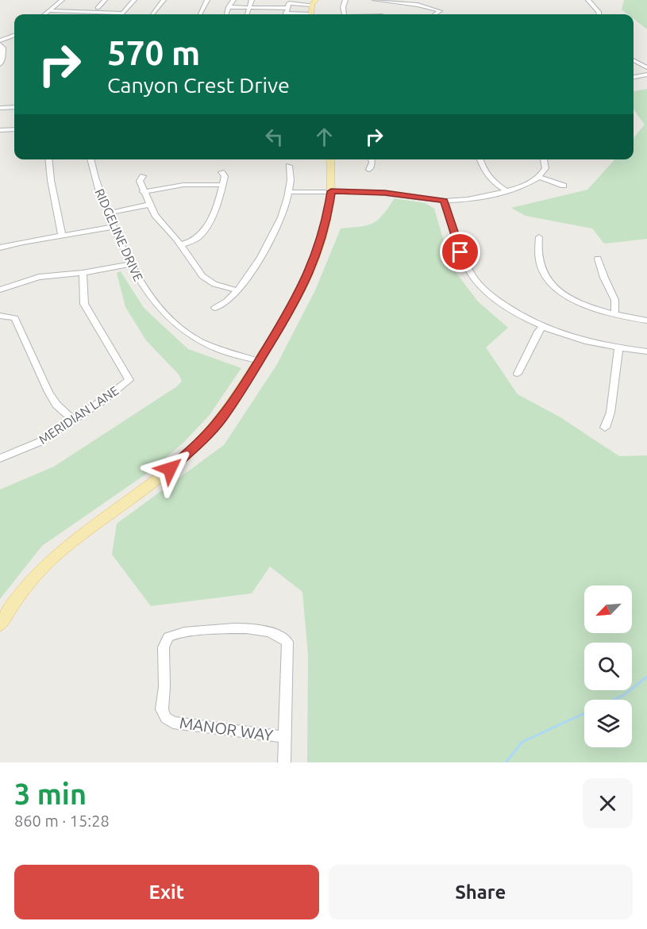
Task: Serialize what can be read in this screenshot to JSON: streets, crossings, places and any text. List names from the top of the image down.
{
  "streets": {
    "street": ["RIDGELINE DRIVE", "MERIDIAN LANE", "MANOR WAY"]
  },
  "north": "bottom left",
  "page": {
    "turn": ["570 m", "Canyon Crest Drive"],
    "heading": ["3 min", "860 m · 15:28"],
    "buttons": ["Exit", "Share"]
  }
}
